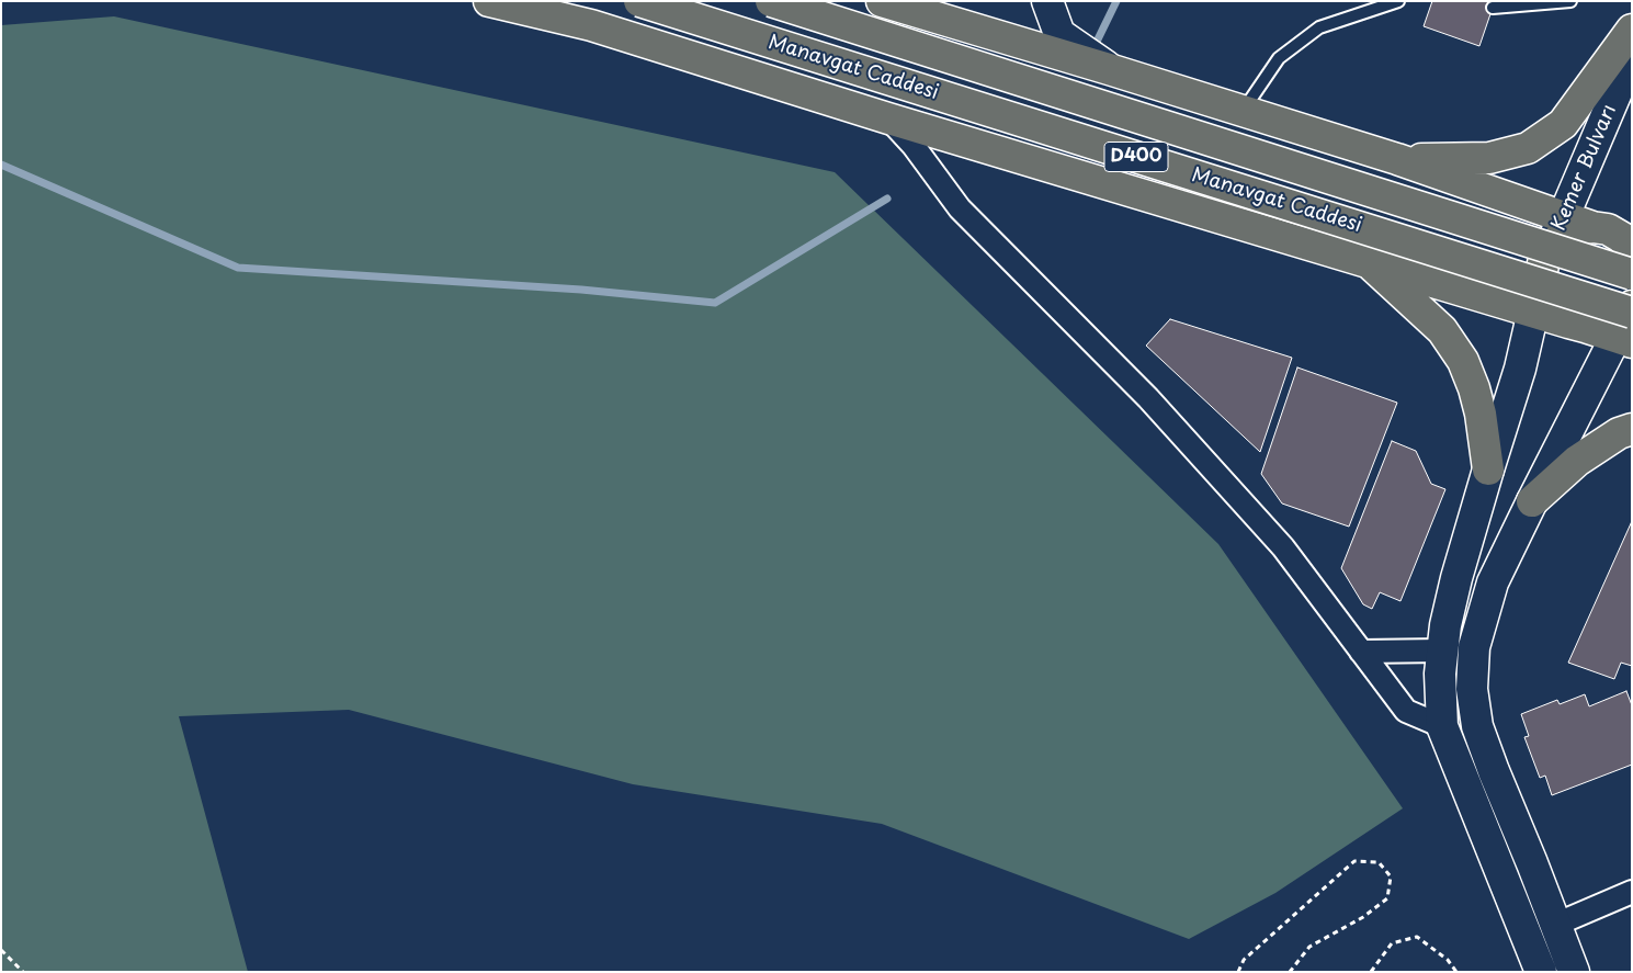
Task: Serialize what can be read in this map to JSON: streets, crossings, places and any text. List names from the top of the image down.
{
  "streets": {
    "highway": ["Manavgat Caddesi", "D400"],
    "street": ["Kemer Bulvarı"]
  }
}
